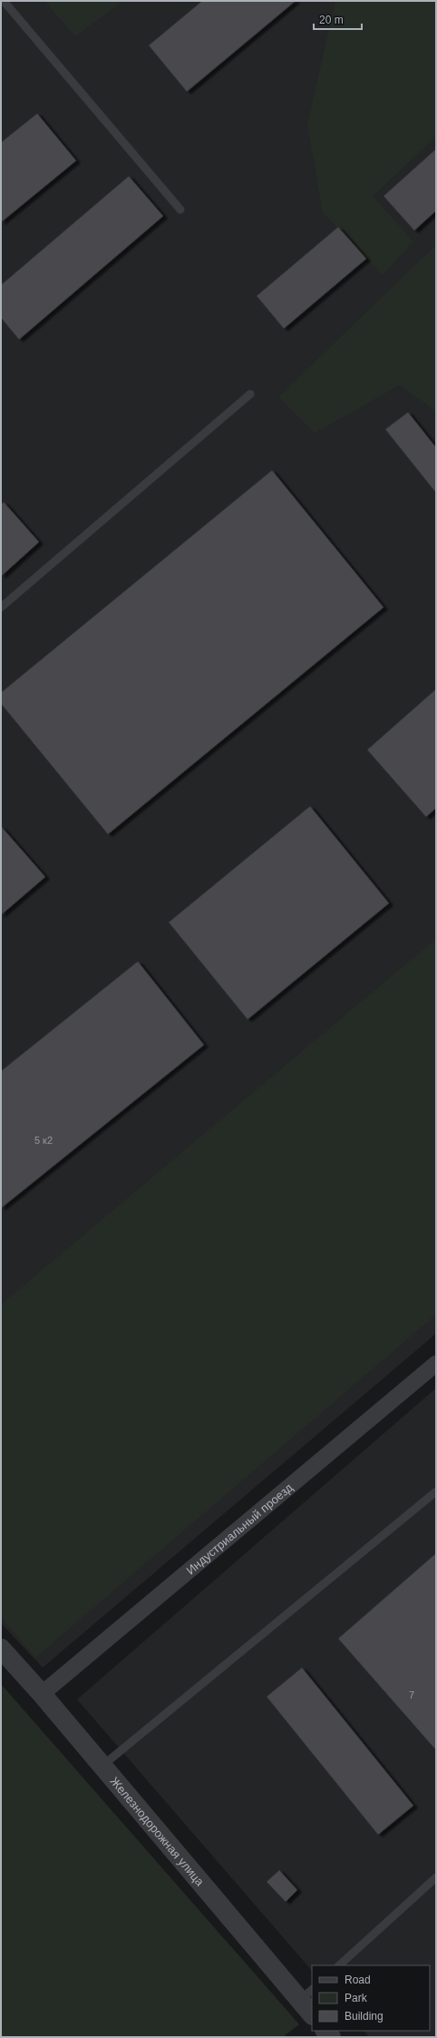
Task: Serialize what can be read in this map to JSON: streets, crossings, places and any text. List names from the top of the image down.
{
  "streets": {
    "street": ["Индустриальный проезд", "Железнодорожная улица"]
  },
  "crossings": [
    ["Индустриальный проезд", "Железнодорожная улица"]
  ],
  "house_numbers": ["5 к2", "7"],
  "legend": ["Road", "Park", "Building"],
  "scale_bar": "20 m"
}
